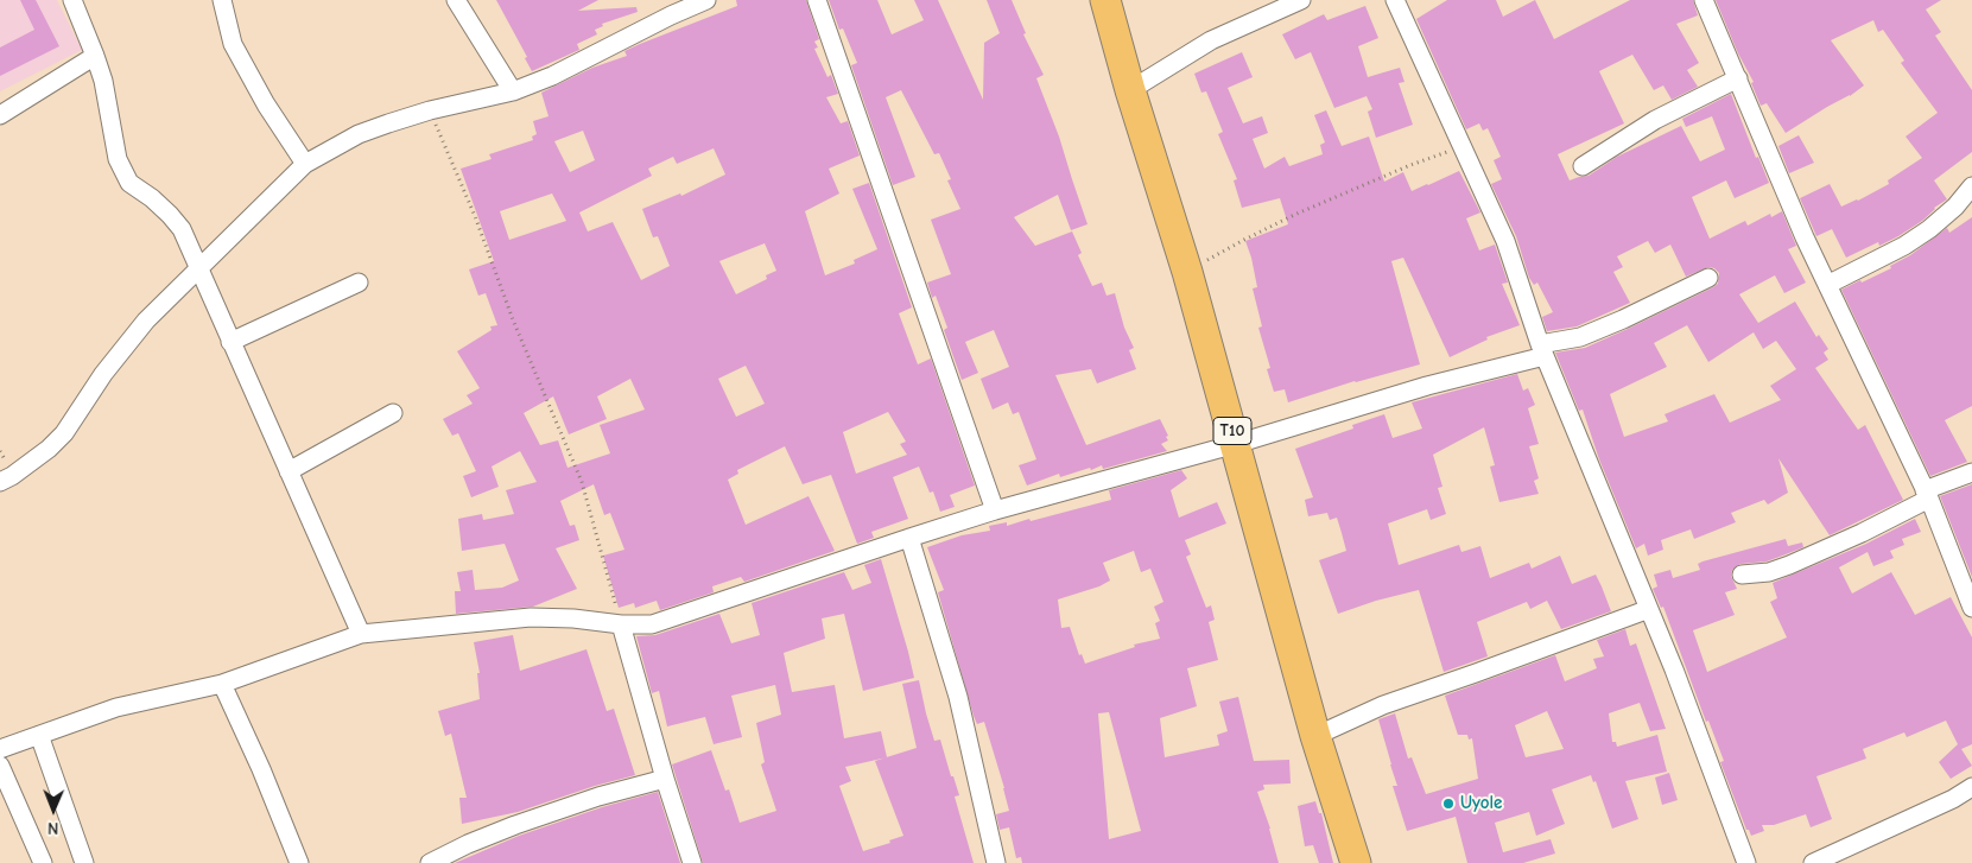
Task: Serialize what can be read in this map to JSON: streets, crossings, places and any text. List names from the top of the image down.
{
  "streets": {
    "highway": ["T10"]
  },
  "places": ["Uyole"],
  "north": "bottom"
}
